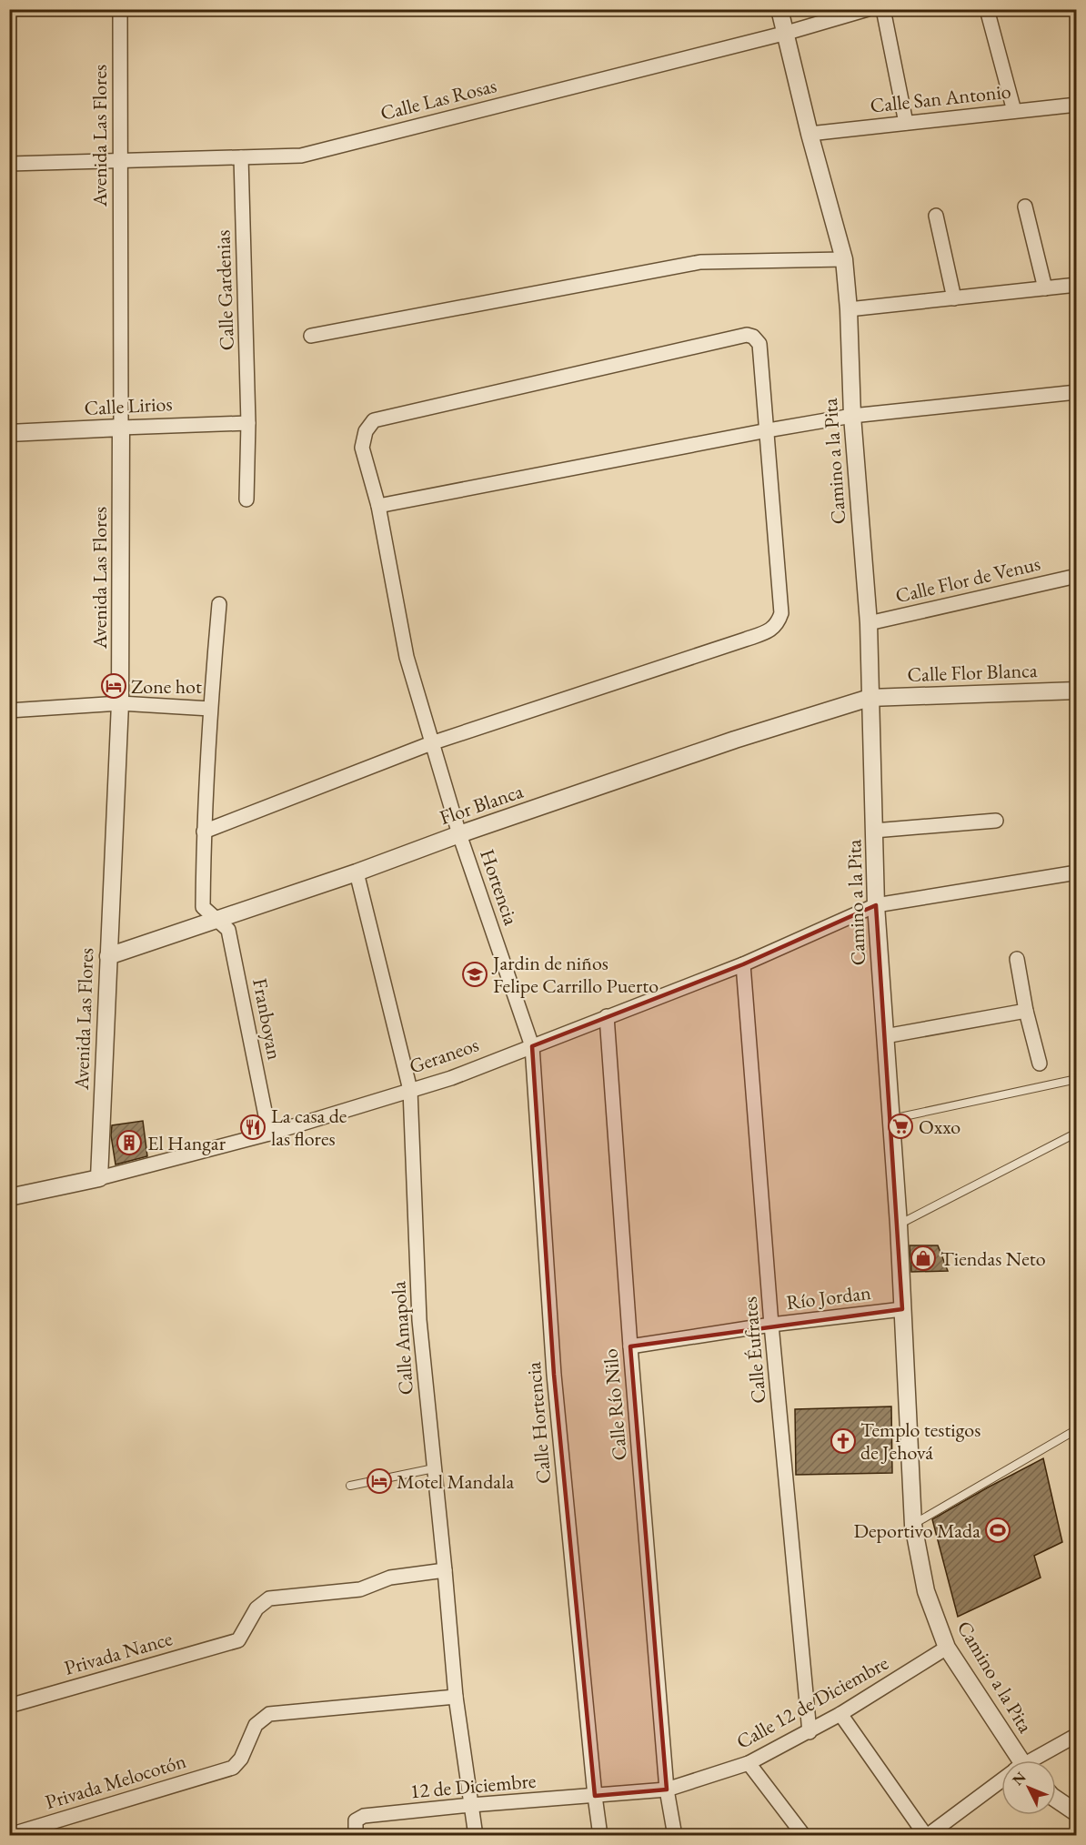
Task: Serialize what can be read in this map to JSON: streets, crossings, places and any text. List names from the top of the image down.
{
  "streets": {
    "street": [
      "Calle San Antonio",
      "Calle Las Rosas",
      "Avenida Las Flores",
      "Calle Gardenias",
      "Calle Lirios",
      "Camino a la Pita",
      "Calle Flor de Venus",
      "Calle Flor Blanca",
      "Flor Blanca",
      "Hortencia",
      "Franboyan",
      "Geraneos",
      "Río Jordan",
      "Calle Amapola",
      "Calle Éufrates",
      "Calle Río Nilo",
      "Calle Hortencia",
      "Privada Nance",
      "Calle 12 de Diciembre",
      "Privada Melocotón",
      "12 de Diciembre"
    ]
  },
  "crossings": [
    ["Calle San Antonio", "Camino a la Pita"],
    ["Calle Las Rosas", "Avenida Las Flores"],
    ["Calle Las Rosas", "Calle Gardenias"],
    ["Calle Las Rosas", "Camino a la Pita"],
    ["Avenida Las Flores", "Calle Lirios"],
    ["Avenida Las Flores", "Flor Blanca"],
    ["Avenida Las Flores", "Geraneos"],
    ["Calle Gardenias", "Calle Lirios"],
    ["Camino a la Pita", "Calle Flor de Venus"],
    ["Camino a la Pita", "Calle Flor Blanca"],
    ["Camino a la Pita", "Flor Blanca"],
    ["Camino a la Pita", "Geraneos"],
    ["Camino a la Pita", "Río Jordan"],
    ["Camino a la Pita", "Calle 12 de Diciembre"],
    ["Calle Flor Blanca", "Flor Blanca"],
    ["Flor Blanca", "Hortencia"],
    ["Flor Blanca", "Franboyan"],
    ["Flor Blanca", "Calle Amapola"],
    ["Hortencia", "Geraneos"],
    ["Hortencia", "Calle Hortencia"],
    ["Franboyan", "Geraneos"],
    ["Geraneos", "Calle Amapola"],
    ["Geraneos", "Calle Éufrates"],
    ["Geraneos", "Calle Río Nilo"],
    ["Geraneos", "Calle Hortencia"],
    ["Río Jordan", "Calle Éufrates"],
    ["Río Jordan", "Calle Río Nilo"],
    ["Calle Amapola", "Privada Nance"],
    ["Calle Amapola", "Privada Melocotón"],
    ["Calle Amapola", "12 de Diciembre"],
    ["Calle Éufrates", "Calle 12 de Diciembre"],
    ["Calle Río Nilo", "Calle 12 de Diciembre"],
    ["Calle Hortencia", "Calle 12 de Diciembre"],
    ["Calle Hortencia", "12 de Diciembre"],
    ["Calle 12 de Diciembre", "12 de Diciembre"]
  ],
  "places": {
    "hotel": ["Zone hot", "Motel Mandala"],
    "school or university": ["Jardin de niños Felipe Carrillo Puerto"],
    "supermarket": ["Oxxo"],
    "restaurant": ["La casa de las flores"],
    "building": ["El Hangar"],
    "shop": ["Tiendas Neto"],
    "church": ["Templo testigos de Jehová"],
    "sports": ["Deportivo Mada"]
  },
  "north": "top left"
}
